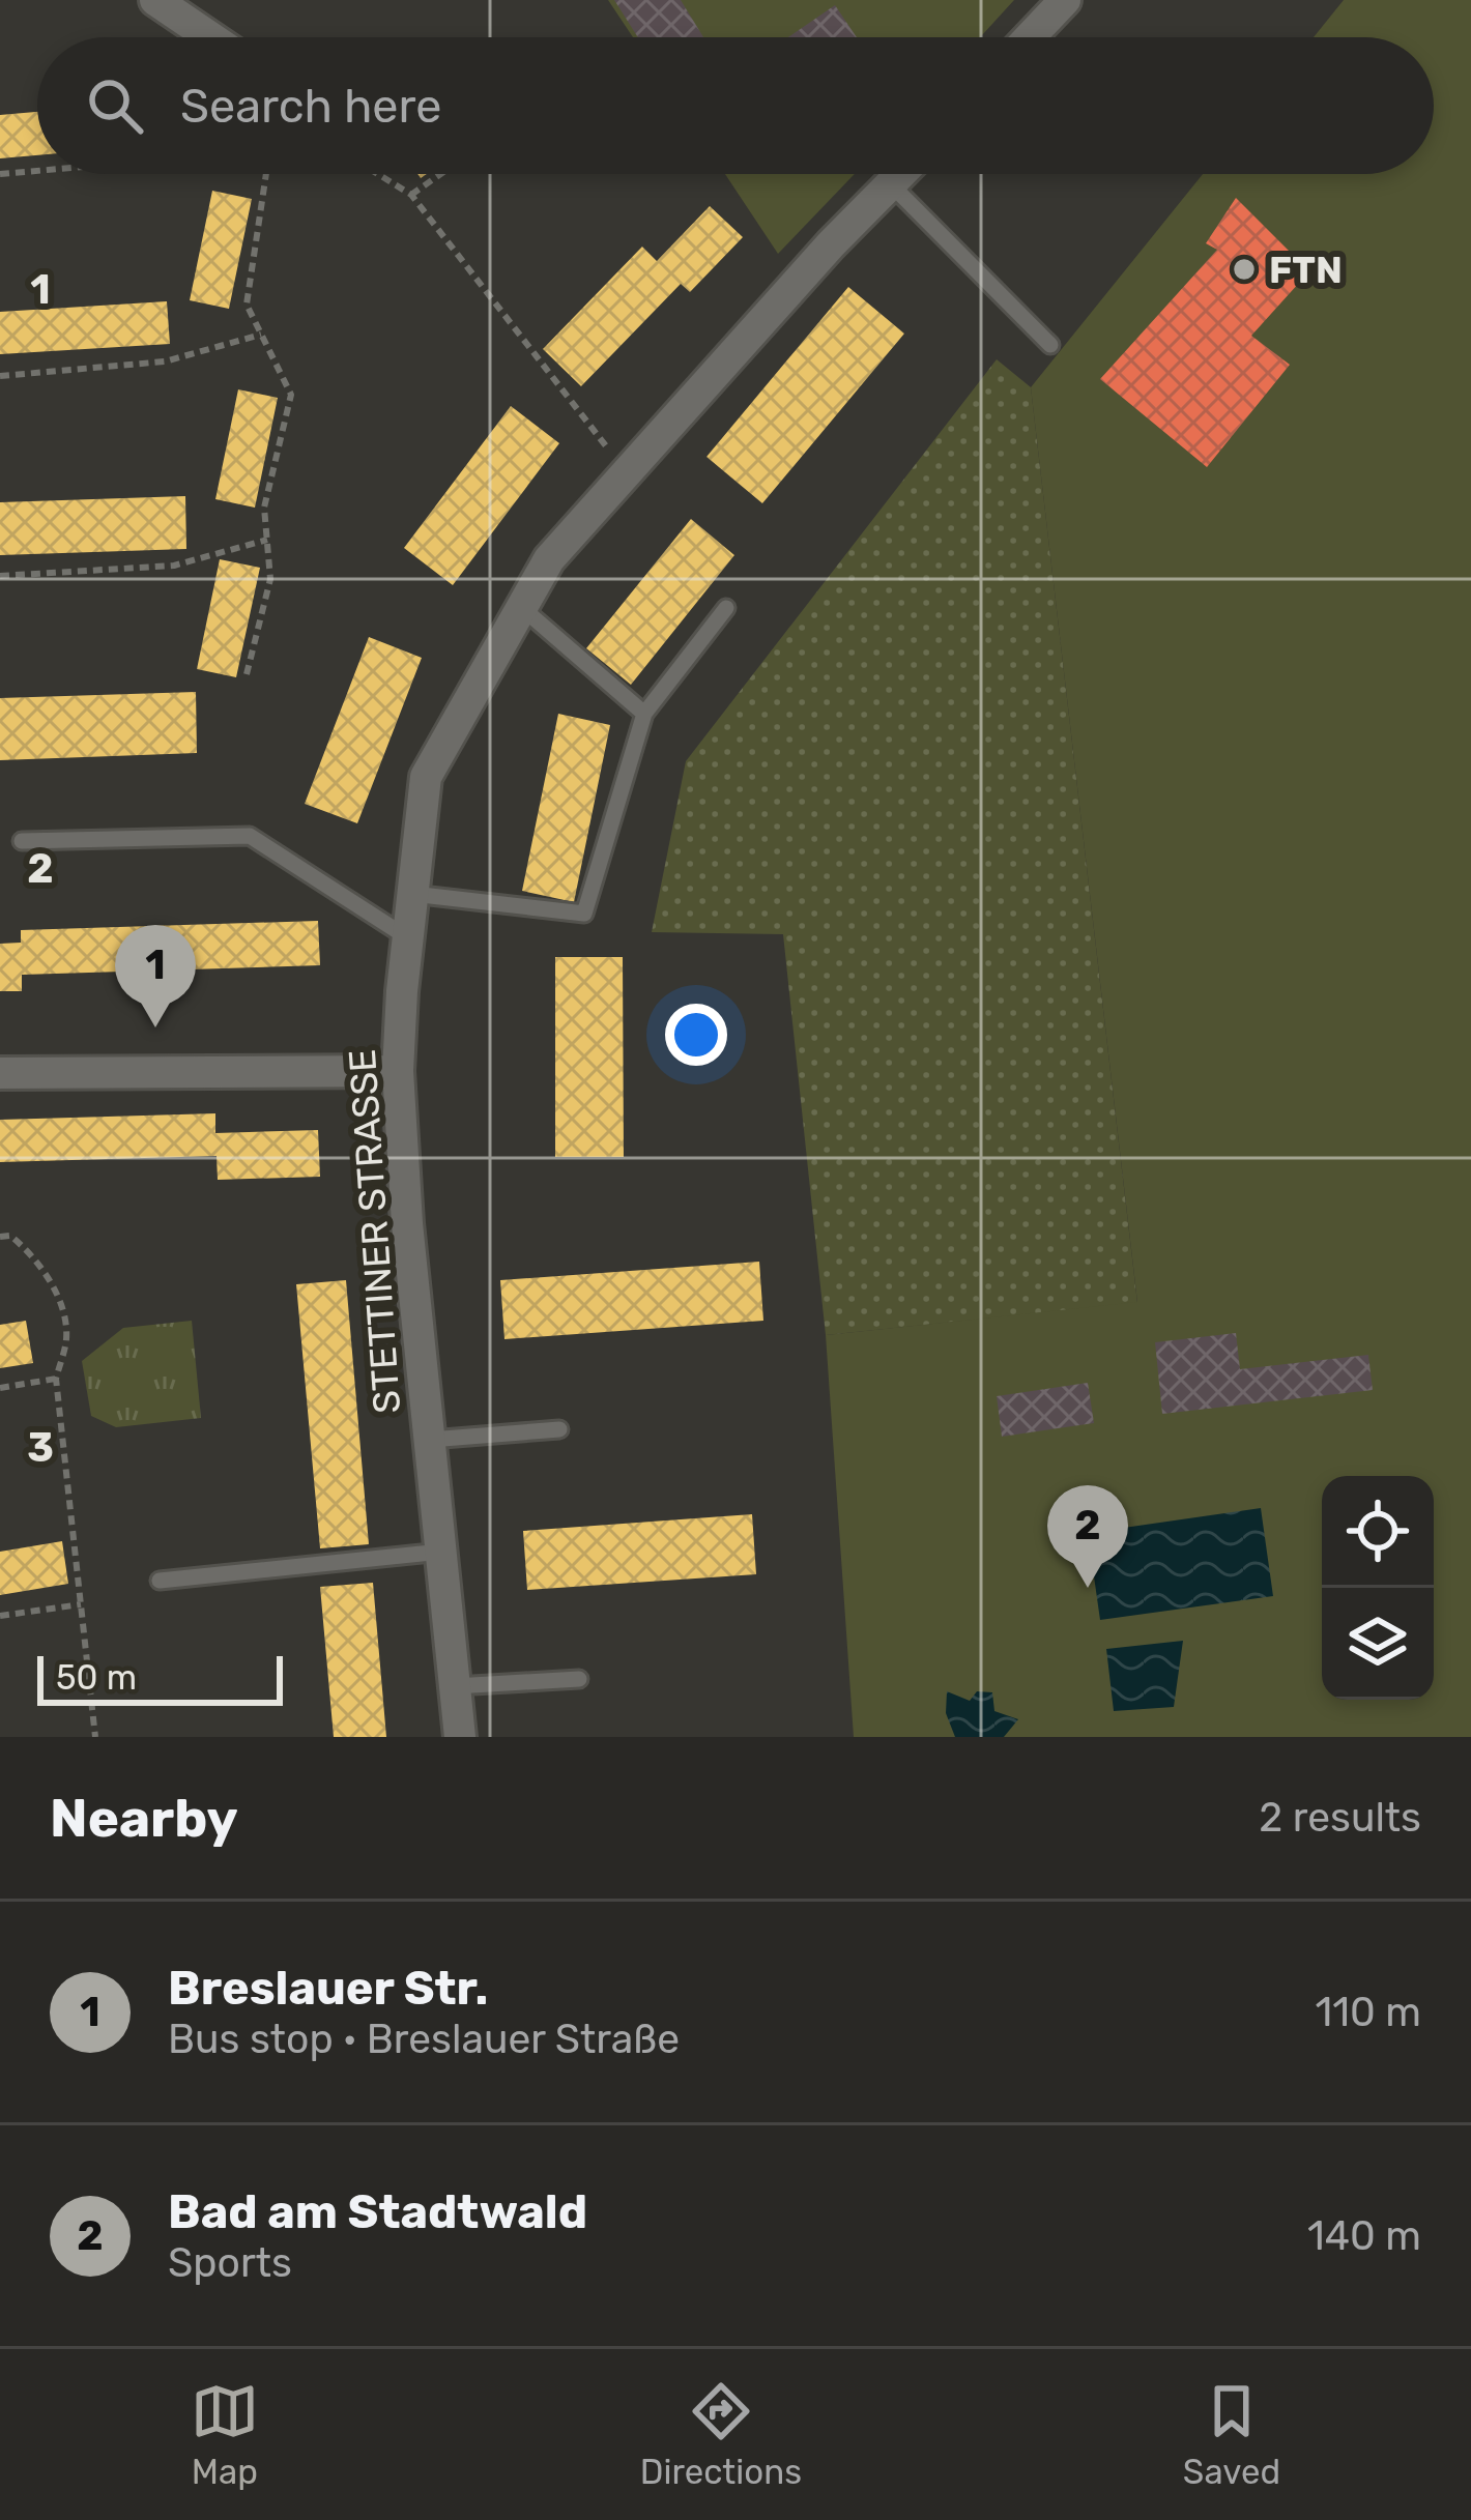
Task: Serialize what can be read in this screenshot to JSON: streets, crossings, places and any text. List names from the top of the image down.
{
  "streets": {
    "street": ["STETTINER STRASSE"]
  },
  "places": ["FTN"],
  "scale_bar": "50 m",
  "page": {
    "search": "Search here",
    "pins": ["1", "2"],
    "scale": "50 m",
    "heading": ["Nearby", "2 results"],
    "list": [
      {
        "mark": "1",
        "name": "Breslauer Str.",
        "note": "Bus stop · Breslauer Straße",
        "value": "110 m"
      },
      {
        "mark": "2",
        "name": "Bad am Stadtwald",
        "note": "Sports",
        "value": "140 m"
      }
    ],
    "nav": ["Map", "Directions", "Saved"]
  },
  "grid": {
    "rows": ["1", "2", "3"]
  }
}
